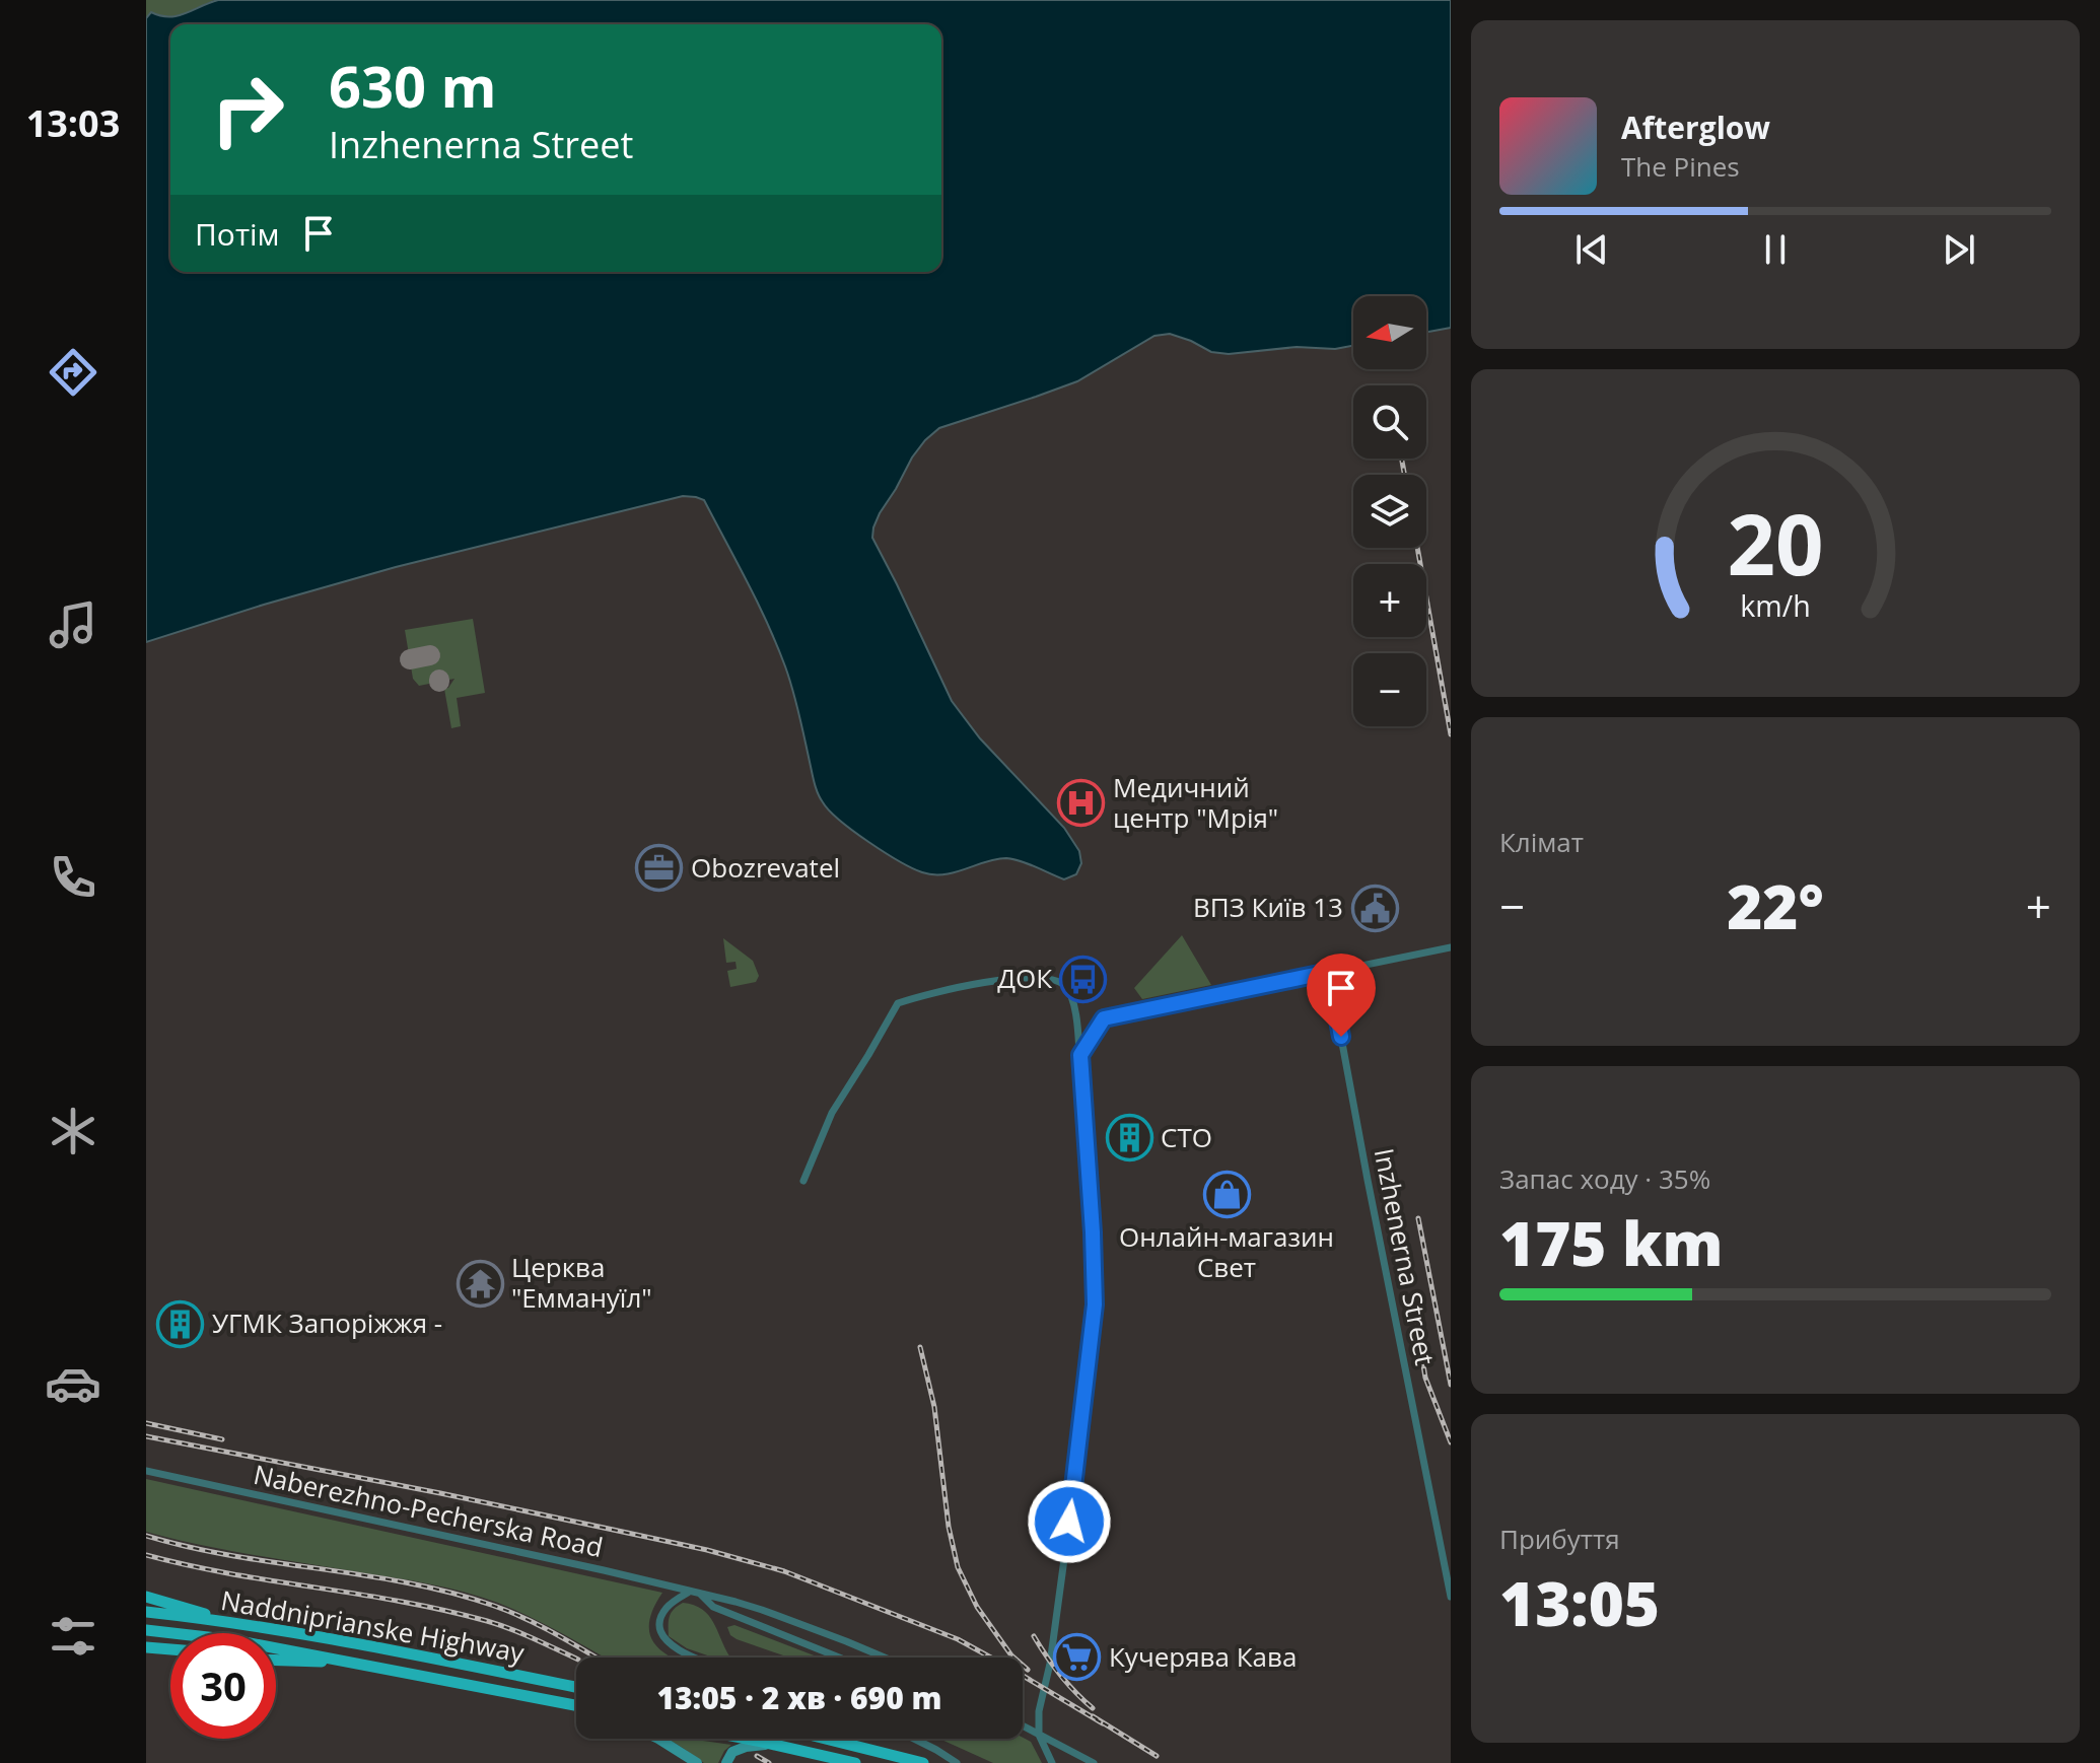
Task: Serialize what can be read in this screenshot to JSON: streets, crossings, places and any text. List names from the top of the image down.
{
  "streets": {
    "main road": ["Naddniprianske Highway"],
    "street": ["Inzhenerna Street", "Naberezhno-Pecherska Road"]
  },
  "places": {
    "hospital": ["Медичний центр \"Мрія\""],
    "office": ["Obozrevatel"],
    "public building": ["ВПЗ Київ 13"],
    "bus stop": ["ДОК"],
    "building": ["СТО", "УГМК Запоріжжя -"],
    "shop": ["Онлайн-магазин Свет"],
    "temple": ["Церква \"Еммануїл\""],
    "supermarket": ["Кучерява Кава"]
  },
  "north": "left",
  "page": {
    "tabs": "13:03",
    "turn": ["630 m", "Inzhenerna Street"],
    "song": ["Afterglow", "The Pines"],
    "then": "Потім",
    "map_buttons": ["+", "−"],
    "tile": [
      "Клімат",
      ["Запас ходу · 35%", "175 km"],
      ["Прибуття", "13:05"]
    ],
    "heat": ["−", "22°", "+"],
    "limit": "30",
    "trip": "13:05 · 2 хв · 690 m",
    "gauge": ["20", "km/h"]
  }
}
